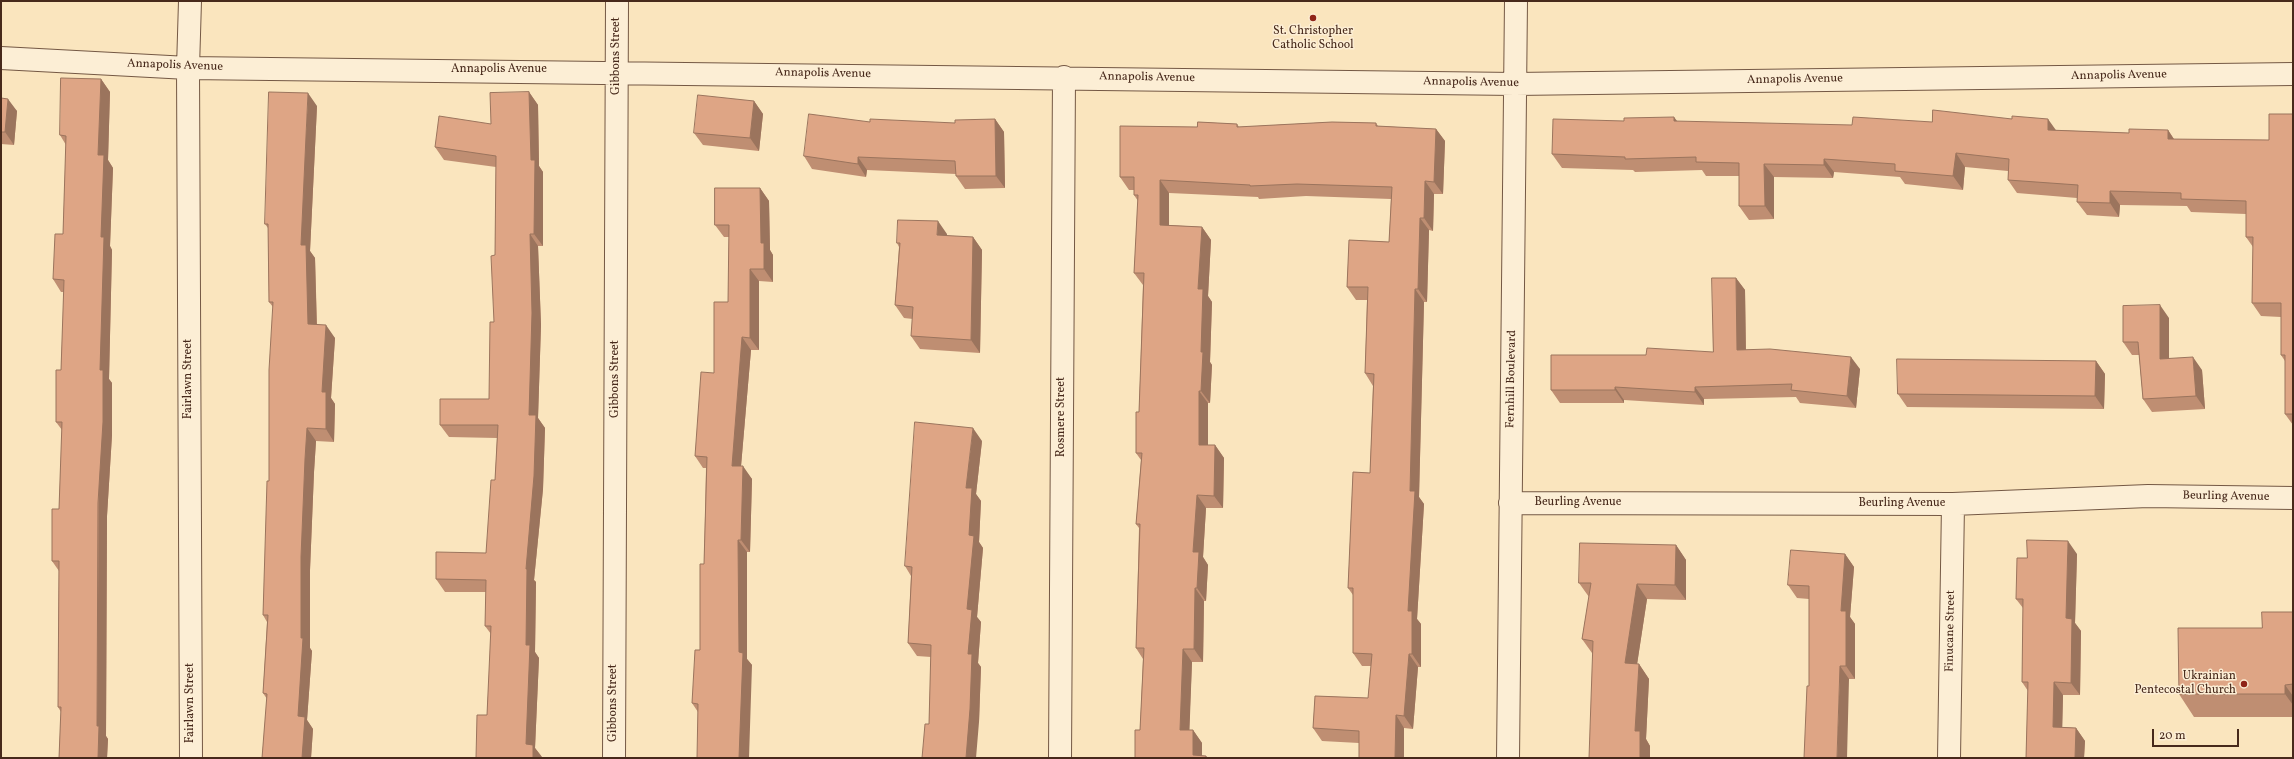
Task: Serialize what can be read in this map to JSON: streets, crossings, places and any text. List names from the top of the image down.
{
  "streets": {
    "street": [
      "Gibbons Street",
      "Annapolis Avenue",
      "Fairlawn Street",
      "Fernhill Boulevard",
      "Rosmere Street",
      "Beurling Avenue",
      "Finucane Street"
    ]
  },
  "crossings": [
    ["Gibbons Street", "Annapolis Avenue"],
    ["Annapolis Avenue", "Fairlawn Street"],
    ["Annapolis Avenue", "Fernhill Boulevard"],
    ["Annapolis Avenue", "Rosmere Street"],
    ["Fernhill Boulevard", "Beurling Avenue"],
    ["Beurling Avenue", "Finucane Street"]
  ],
  "places": ["St. Christopher Catholic School", "Ukrainian Pentecostal Church"],
  "scale_bar": "20 m"
}
